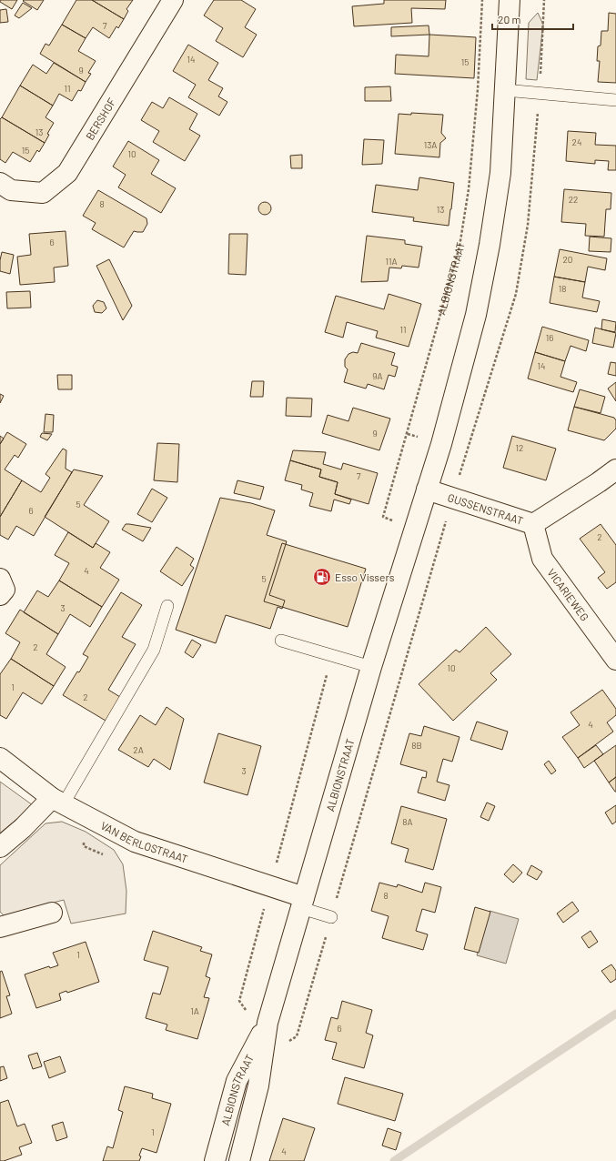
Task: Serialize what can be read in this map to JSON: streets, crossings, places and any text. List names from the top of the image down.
{
  "streets": {
    "street": [
      "BERSHOF",
      "ALBIONSTRAAT",
      "GUSSENSTRAAT",
      "VICARIEWEG",
      "VAN BERLOSTRAAT"
    ]
  },
  "crossings": [
    ["ALBIONSTRAAT", "GUSSENSTRAAT"],
    ["ALBIONSTRAAT", "VAN BERLOSTRAAT"],
    ["GUSSENSTRAAT", "VICARIEWEG"]
  ],
  "places": {
    "fuel station": ["Esso Vissers"]
  },
  "house_numbers": [
    "7",
    "14",
    "15",
    "9",
    "11",
    "13",
    "24",
    "13A",
    "15",
    "10",
    "22",
    "8",
    "13",
    "6",
    "20",
    "11A",
    "18",
    "11",
    "16",
    "14",
    "9A",
    "9",
    "12",
    "7",
    "5",
    "6",
    "2",
    "4",
    "5",
    "3",
    "2",
    "10",
    "1",
    "2",
    "4",
    "8B",
    "2A",
    "3",
    "8A",
    "8",
    "1",
    "1A",
    "6",
    "1",
    "4"
  ],
  "scale_bar": "20 m"
}
